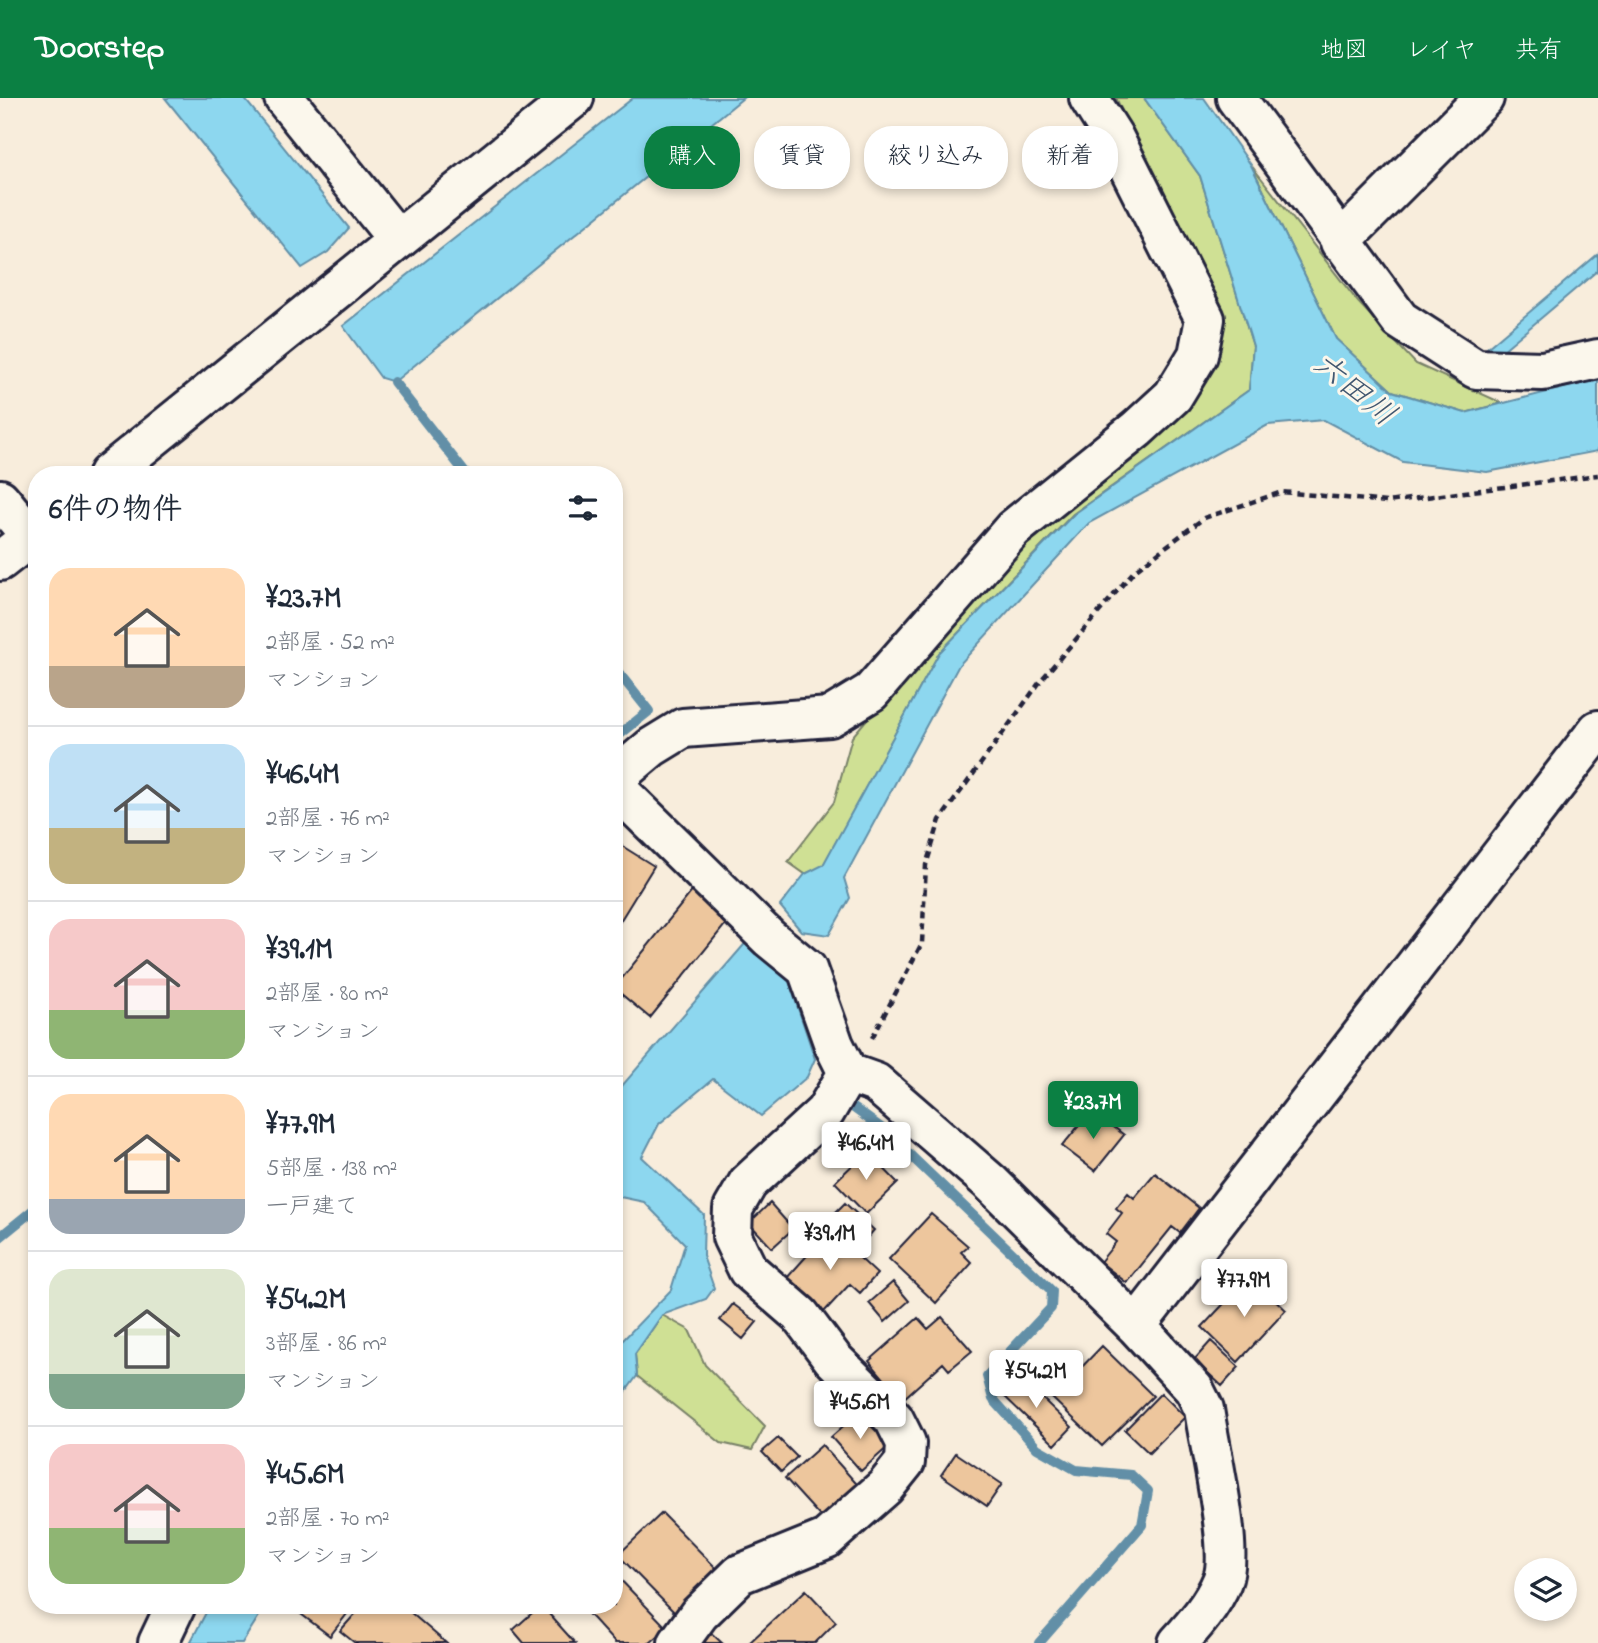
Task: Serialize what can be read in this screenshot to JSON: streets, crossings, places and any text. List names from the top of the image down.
{
  "water": ["六田川"],
  "page": {
    "header": "Doorstep",
    "nav": ["地図", "レイヤ", "共有"],
    "chip": [
      "購入",
      "賃貸",
      "絞り込み",
      "新着"
    ],
    "heading": "6件の物件",
    "list": [
      {
        "name": "¥23.7M",
        "note": "2部屋 · 52 m² · マンション"
      },
      {
        "name": "¥46.4M",
        "note": "2部屋 · 76 m² · マンション"
      },
      {
        "name": "¥39.1M",
        "note": "2部屋 · 80 m² · マンション"
      },
      {
        "name": "¥77.9M",
        "note": "5部屋 · 138 m² · 一戸建て"
      },
      {
        "name": "¥54.2M",
        "note": "3部屋 · 86 m² · マンション"
      },
      {
        "name": "¥45.6M",
        "note": "2部屋 · 70 m² · マンション"
      }
    ],
    "price": [
      "¥23.7M",
      "¥46.4M",
      "¥39.1M",
      "¥77.9M",
      "¥54.2M",
      "¥45.6M"
    ]
  }
}
